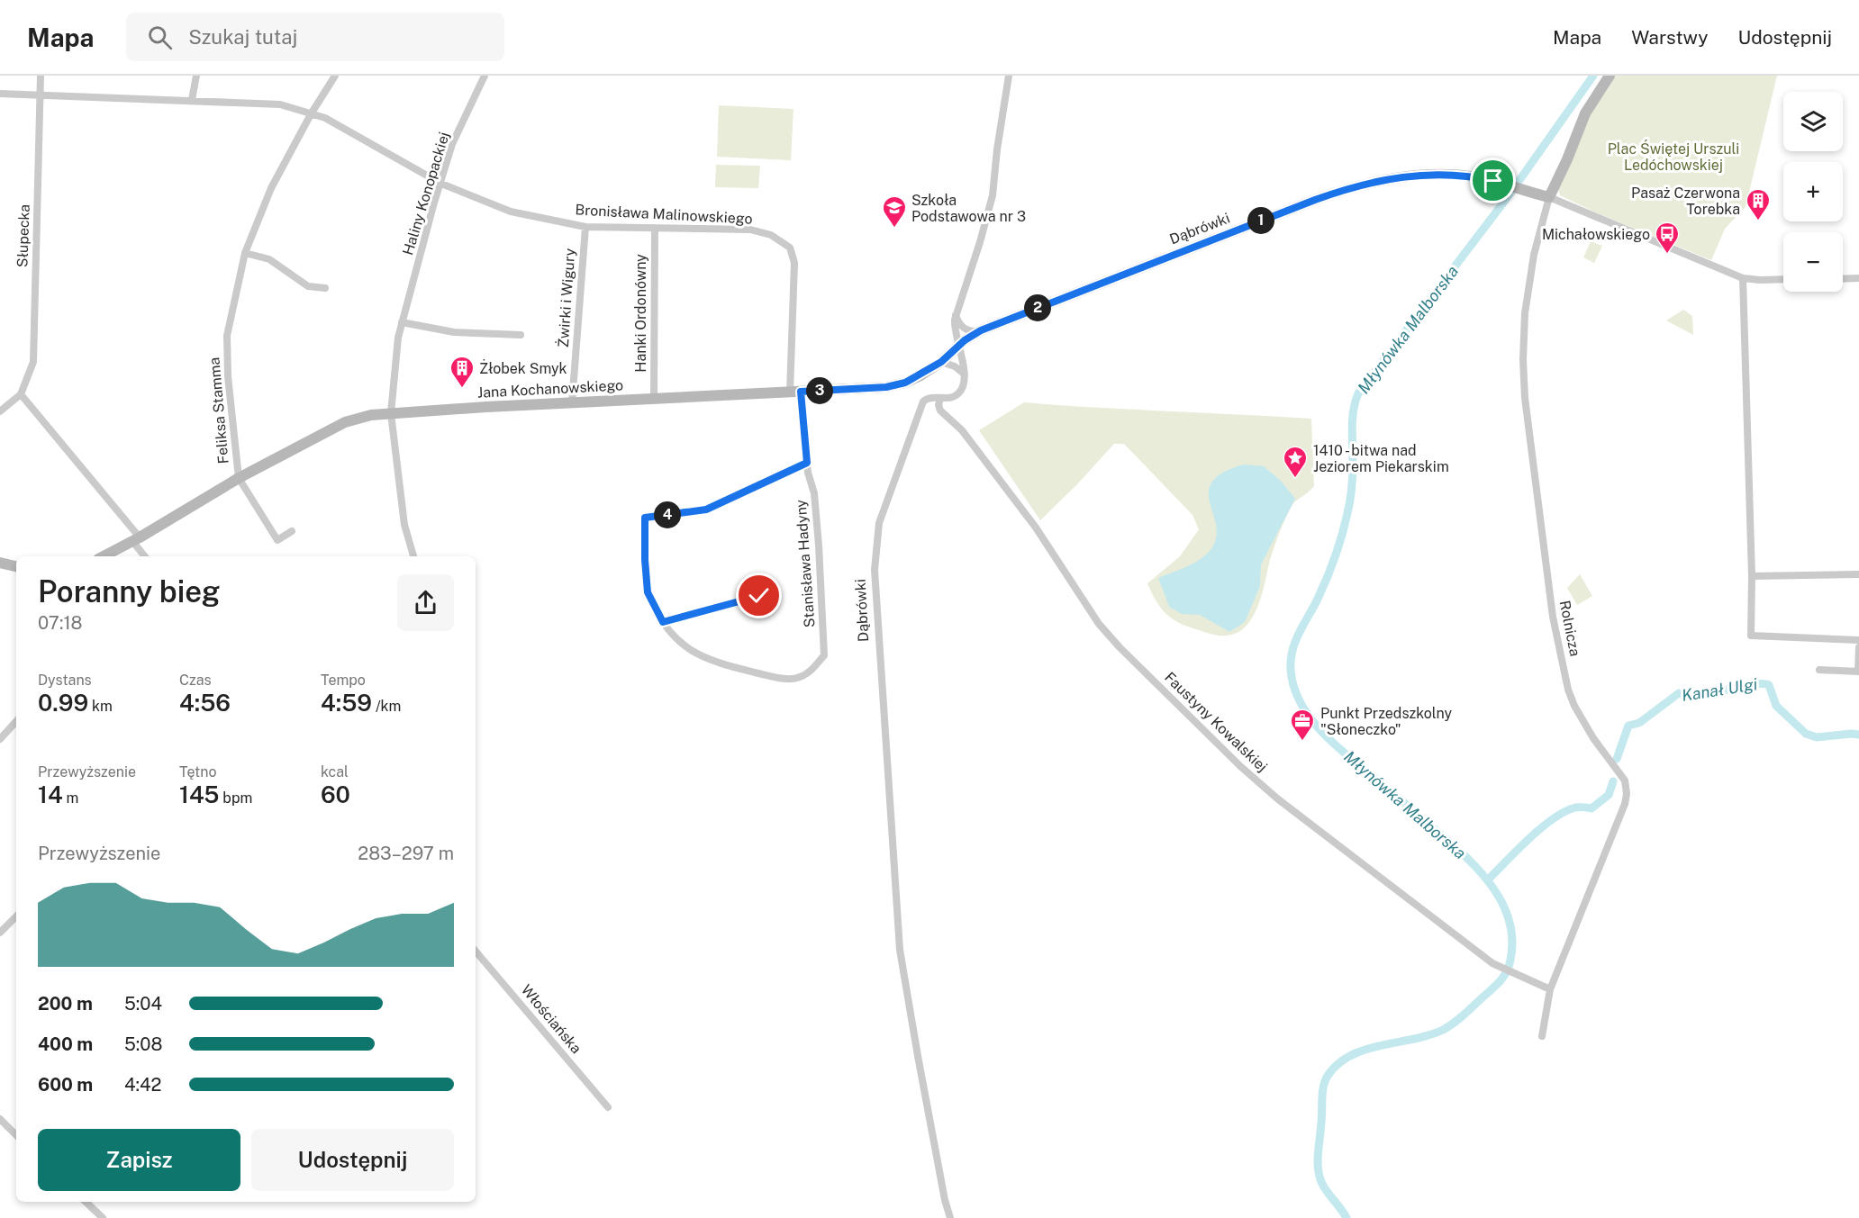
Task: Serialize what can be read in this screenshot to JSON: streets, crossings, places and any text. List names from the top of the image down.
{
  "streets": {
    "street": [
      "Haliny Konopackiej",
      "Bronisława Malinowskiego",
      "Dąbrówki",
      "Słupecka",
      "Żwirki i Wigury",
      "Hanki Ordonówny",
      "Jana Kochanowskiego",
      "Feliksa Stamma",
      "Stanisława Hadyny",
      "Rolnicza",
      "Faustyny Kowalskiej",
      "Włościańska"
    ]
  },
  "crossings": [
    ["Haliny Konopackiej", "Bronisława Malinowskiego"],
    ["Haliny Konopackiej", "Jana Kochanowskiego"],
    ["Bronisława Malinowskiego", "Słupecka"],
    ["Bronisława Malinowskiego", "Żwirki i Wigury"],
    ["Bronisława Malinowskiego", "Hanki Ordonówny"],
    ["Bronisława Malinowskiego", "Feliksa Stamma"],
    ["Bronisława Malinowskiego", "Stanisława Hadyny"],
    ["Dąbrówki", "Jana Kochanowskiego"],
    ["Dąbrówki", "Rolnicza"],
    ["Dąbrówki", "Faustyny Kowalskiej"],
    ["Żwirki i Wigury", "Jana Kochanowskiego"],
    ["Hanki Ordonówny", "Jana Kochanowskiego"],
    ["Jana Kochanowskiego", "Feliksa Stamma"],
    ["Jana Kochanowskiego", "Stanisława Hadyny"],
    ["Rolnicza", "Faustyny Kowalskiej"]
  ],
  "water": ["Młynówka Malborska", "Kanał Ulgi"],
  "parks": ["Plac Świętej Urszuli Ledóchowskiej"],
  "places": {
    "building": ["Pasaż Czerwona Torebka", "Żłobek Smyk"],
    "school or university": ["Szkoła Podstawowa nr 3"],
    "bus stop": ["Michałowskiego"],
    "place": ["1410 - bitwa nad Jeziorem Piekarskim"],
    "office": ["Punkt Przedszkolny \"Słoneczko\""]
  },
  "page": {
    "header": "Mapa",
    "search": "Szukaj tutaj",
    "nav": ["Mapa", "Warstwy", "Udostępnij"],
    "map_buttons": ["+", "−"],
    "pins": [
      "1",
      "2",
      "3",
      "4"
    ],
    "heading": ["Poranny bieg", "07:18"],
    "stats": [
      ["Dystans", "0.99 km"],
      ["Czas", "4:56"],
      ["Tempo", "4:59 /km"],
      ["Przewyższenie", "14 m"],
      ["Tętno", "145 bpm"],
      ["kcal", "60"]
    ],
    "chart": ["Przewyższenie", "283–297 m"],
    "list": [
      {
        "name": "200 m",
        "note": "5:04"
      },
      {
        "name": "400 m",
        "note": "5:08"
      },
      {
        "name": "600 m",
        "note": "4:42"
      }
    ],
    "buttons": ["Zapisz", "Udostępnij"]
  }
}
